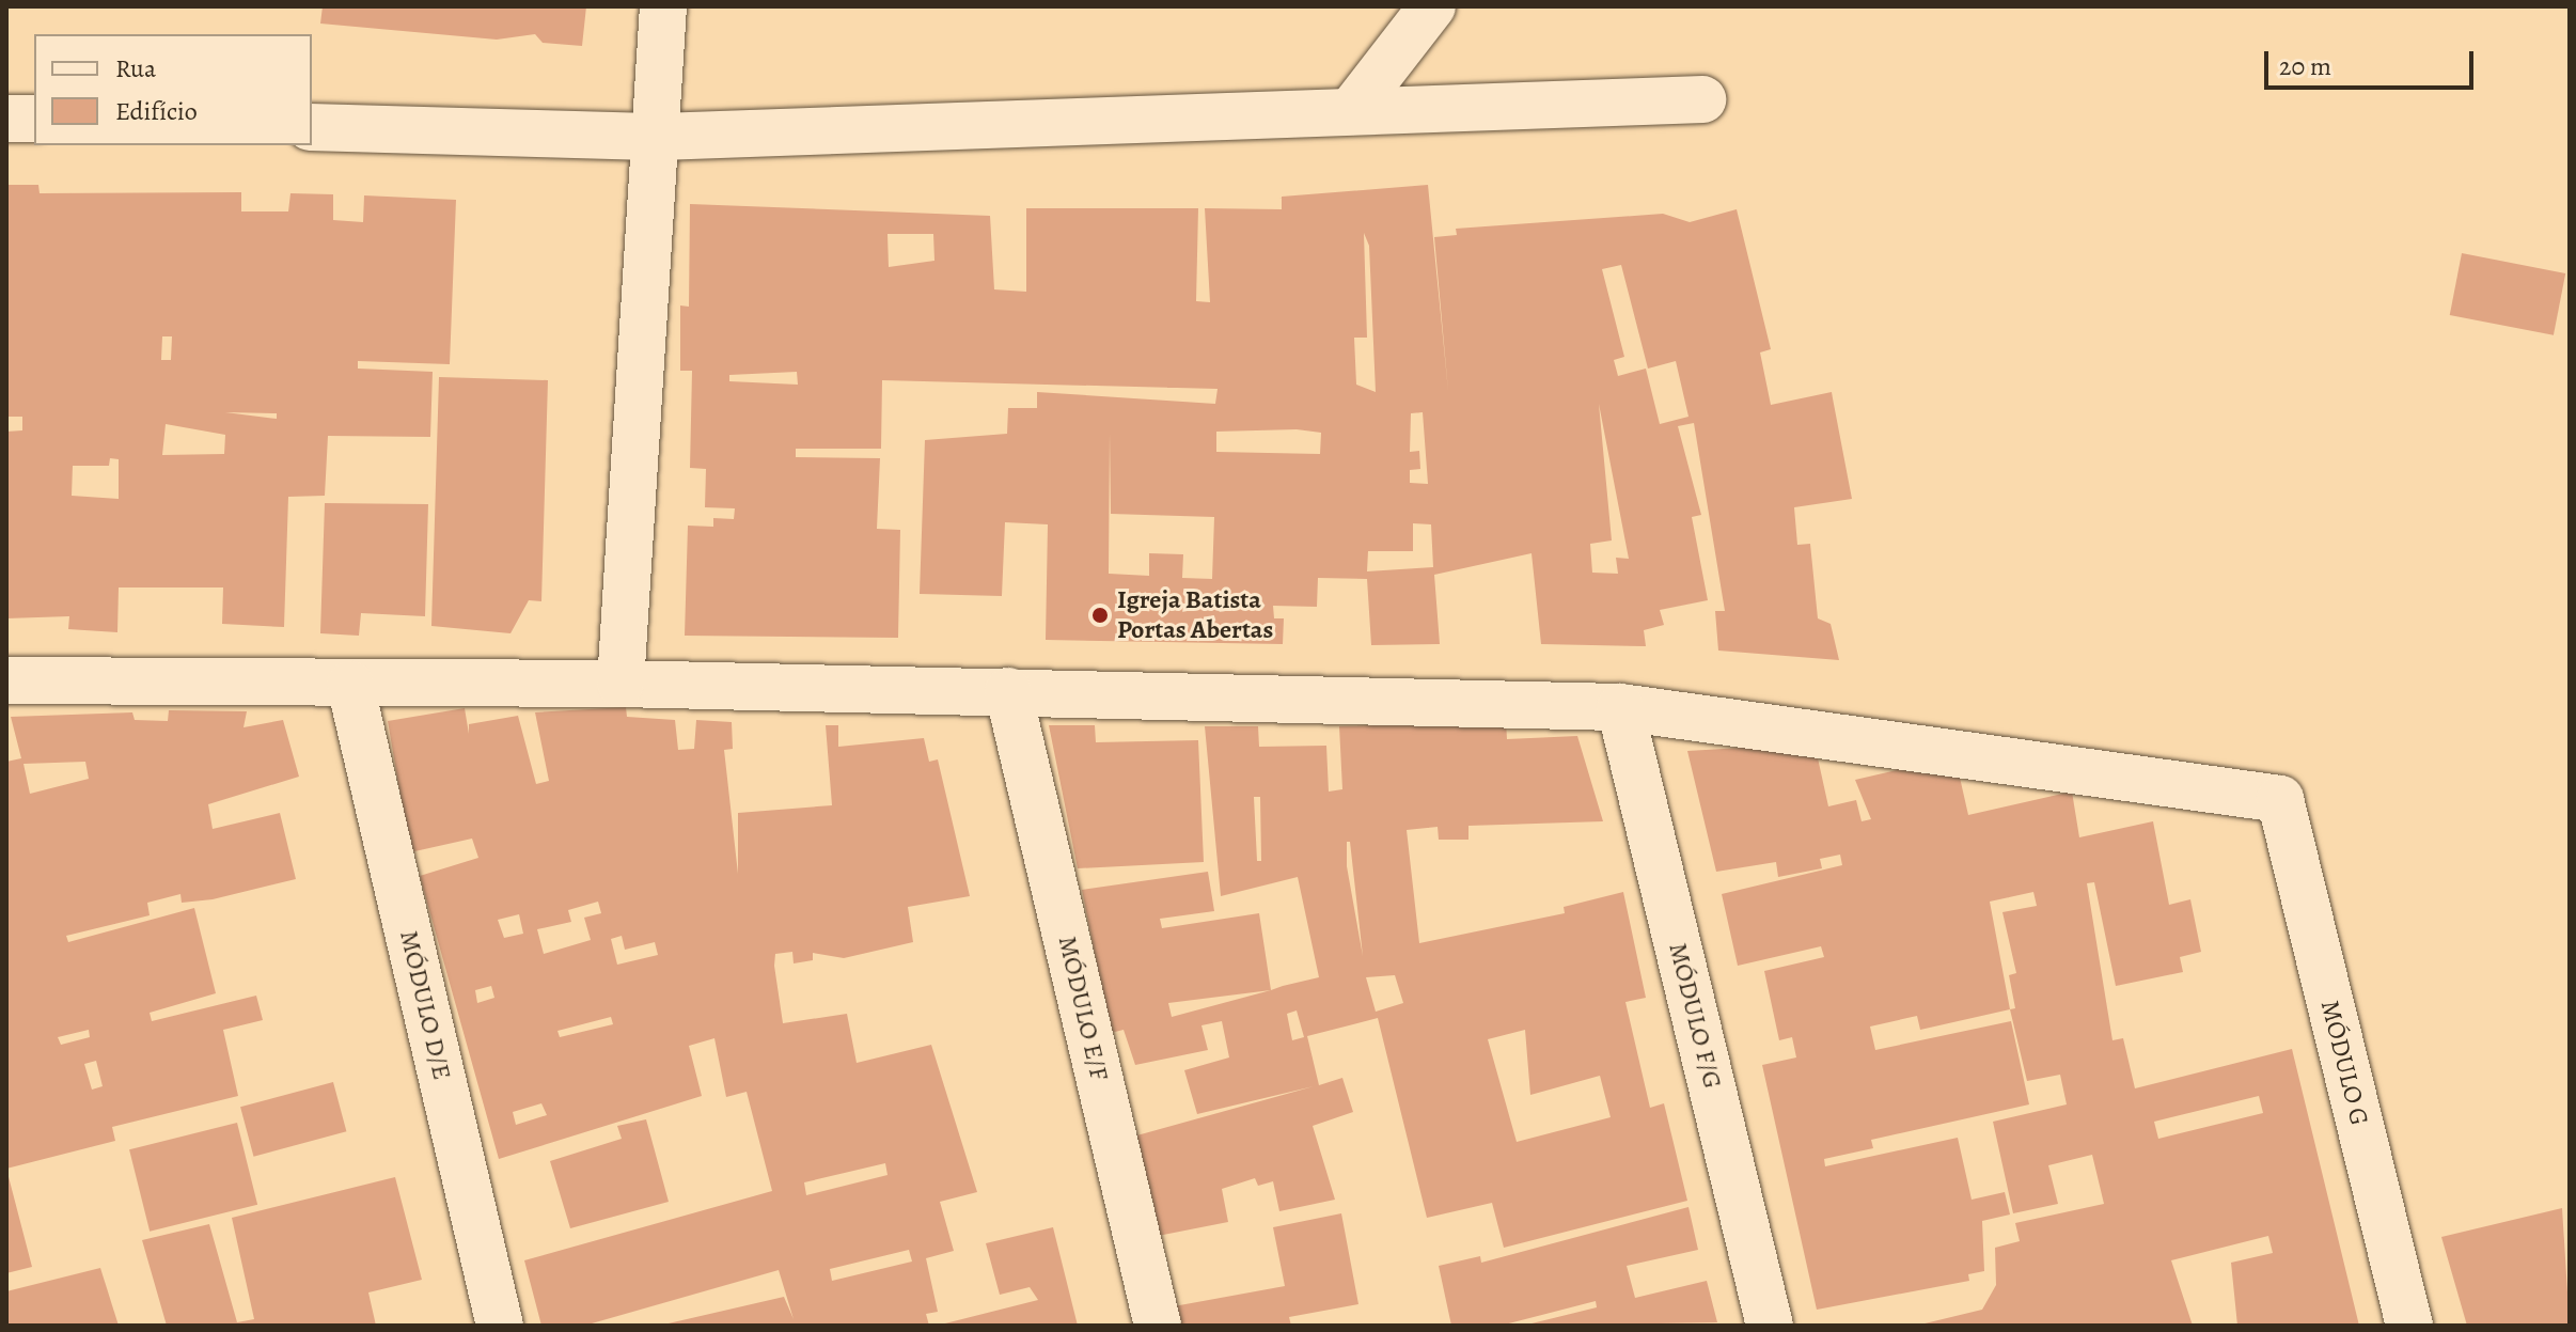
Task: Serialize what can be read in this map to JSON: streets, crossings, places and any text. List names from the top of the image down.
{
  "streets": {
    "street": [
      "MÓDULO D/E",
      "MÓDULO E/F",
      "MÓDULO F/G",
      "MÓDULO G"
    ]
  },
  "crossings": [
    ["MÓDULO F/G", "MÓDULO G"]
  ],
  "places": ["Igreja Batista Portas Abertas"],
  "legend": ["Rua", "Edifício"],
  "scale_bar": "20 m"
}
